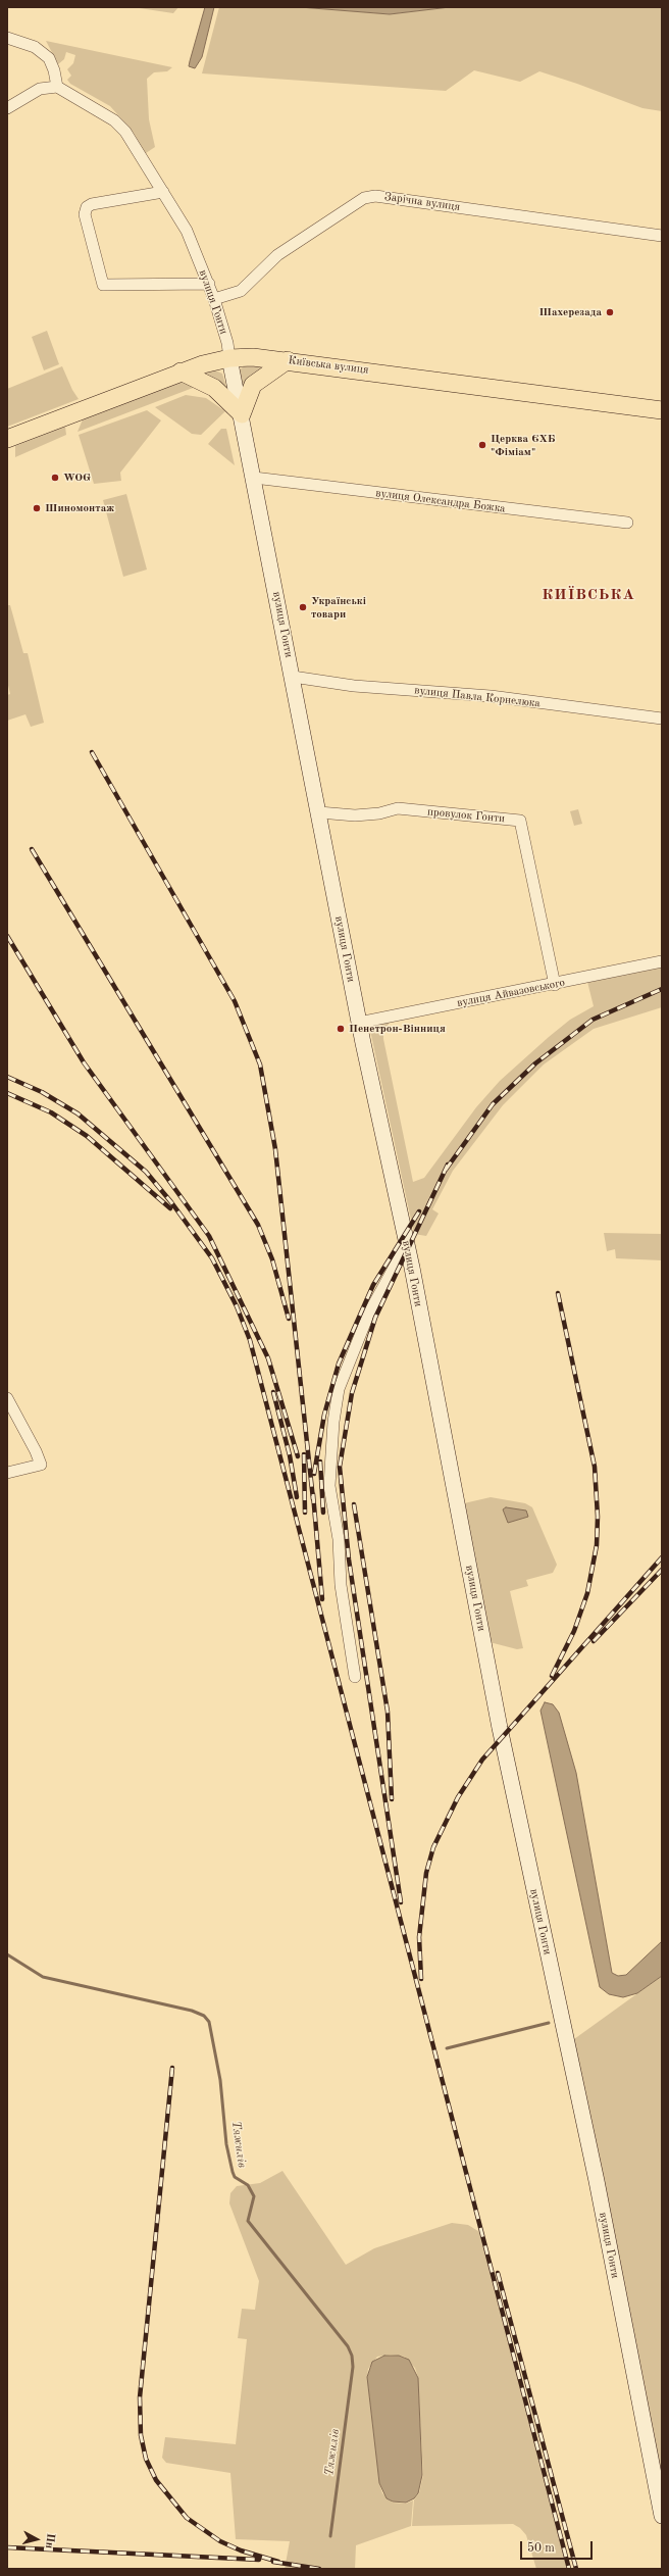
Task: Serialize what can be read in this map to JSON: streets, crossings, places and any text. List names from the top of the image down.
{
  "streets": {
    "main road": ["Київська вулиця"],
    "street": [
      "Зарічна вулиця",
      "вулиця Гонти",
      "вулиця Олександра Божка",
      "вулиця Павла Корнелюка",
      "провулок Гонти",
      "вулиця Айвазовського"
    ]
  },
  "crossings": [
    ["Зарічна вулиця", "вулиця Гонти"],
    ["вулиця Гонти", "Київська вулиця"],
    ["вулиця Гонти", "вулиця Олександра Божка"],
    ["вулиця Гонти", "вулиця Павла Корнелюка"],
    ["вулиця Гонти", "провулок Гонти"],
    ["вулиця Гонти", "вулиця Айвазовського"],
    ["провулок Гонти", "вулиця Айвазовського"]
  ],
  "districts": ["КИЇВСЬКА"],
  "water": ["Тяжилів"],
  "places": [
    "Шахерезада",
    "Церква ЄХБ \"Фіміам\"",
    "WOG",
    "Шиномонтаж",
    "Українські товари",
    "Пенетрон-Вінниця"
  ],
  "scale_bar": "50 m",
  "north": "right"
}
